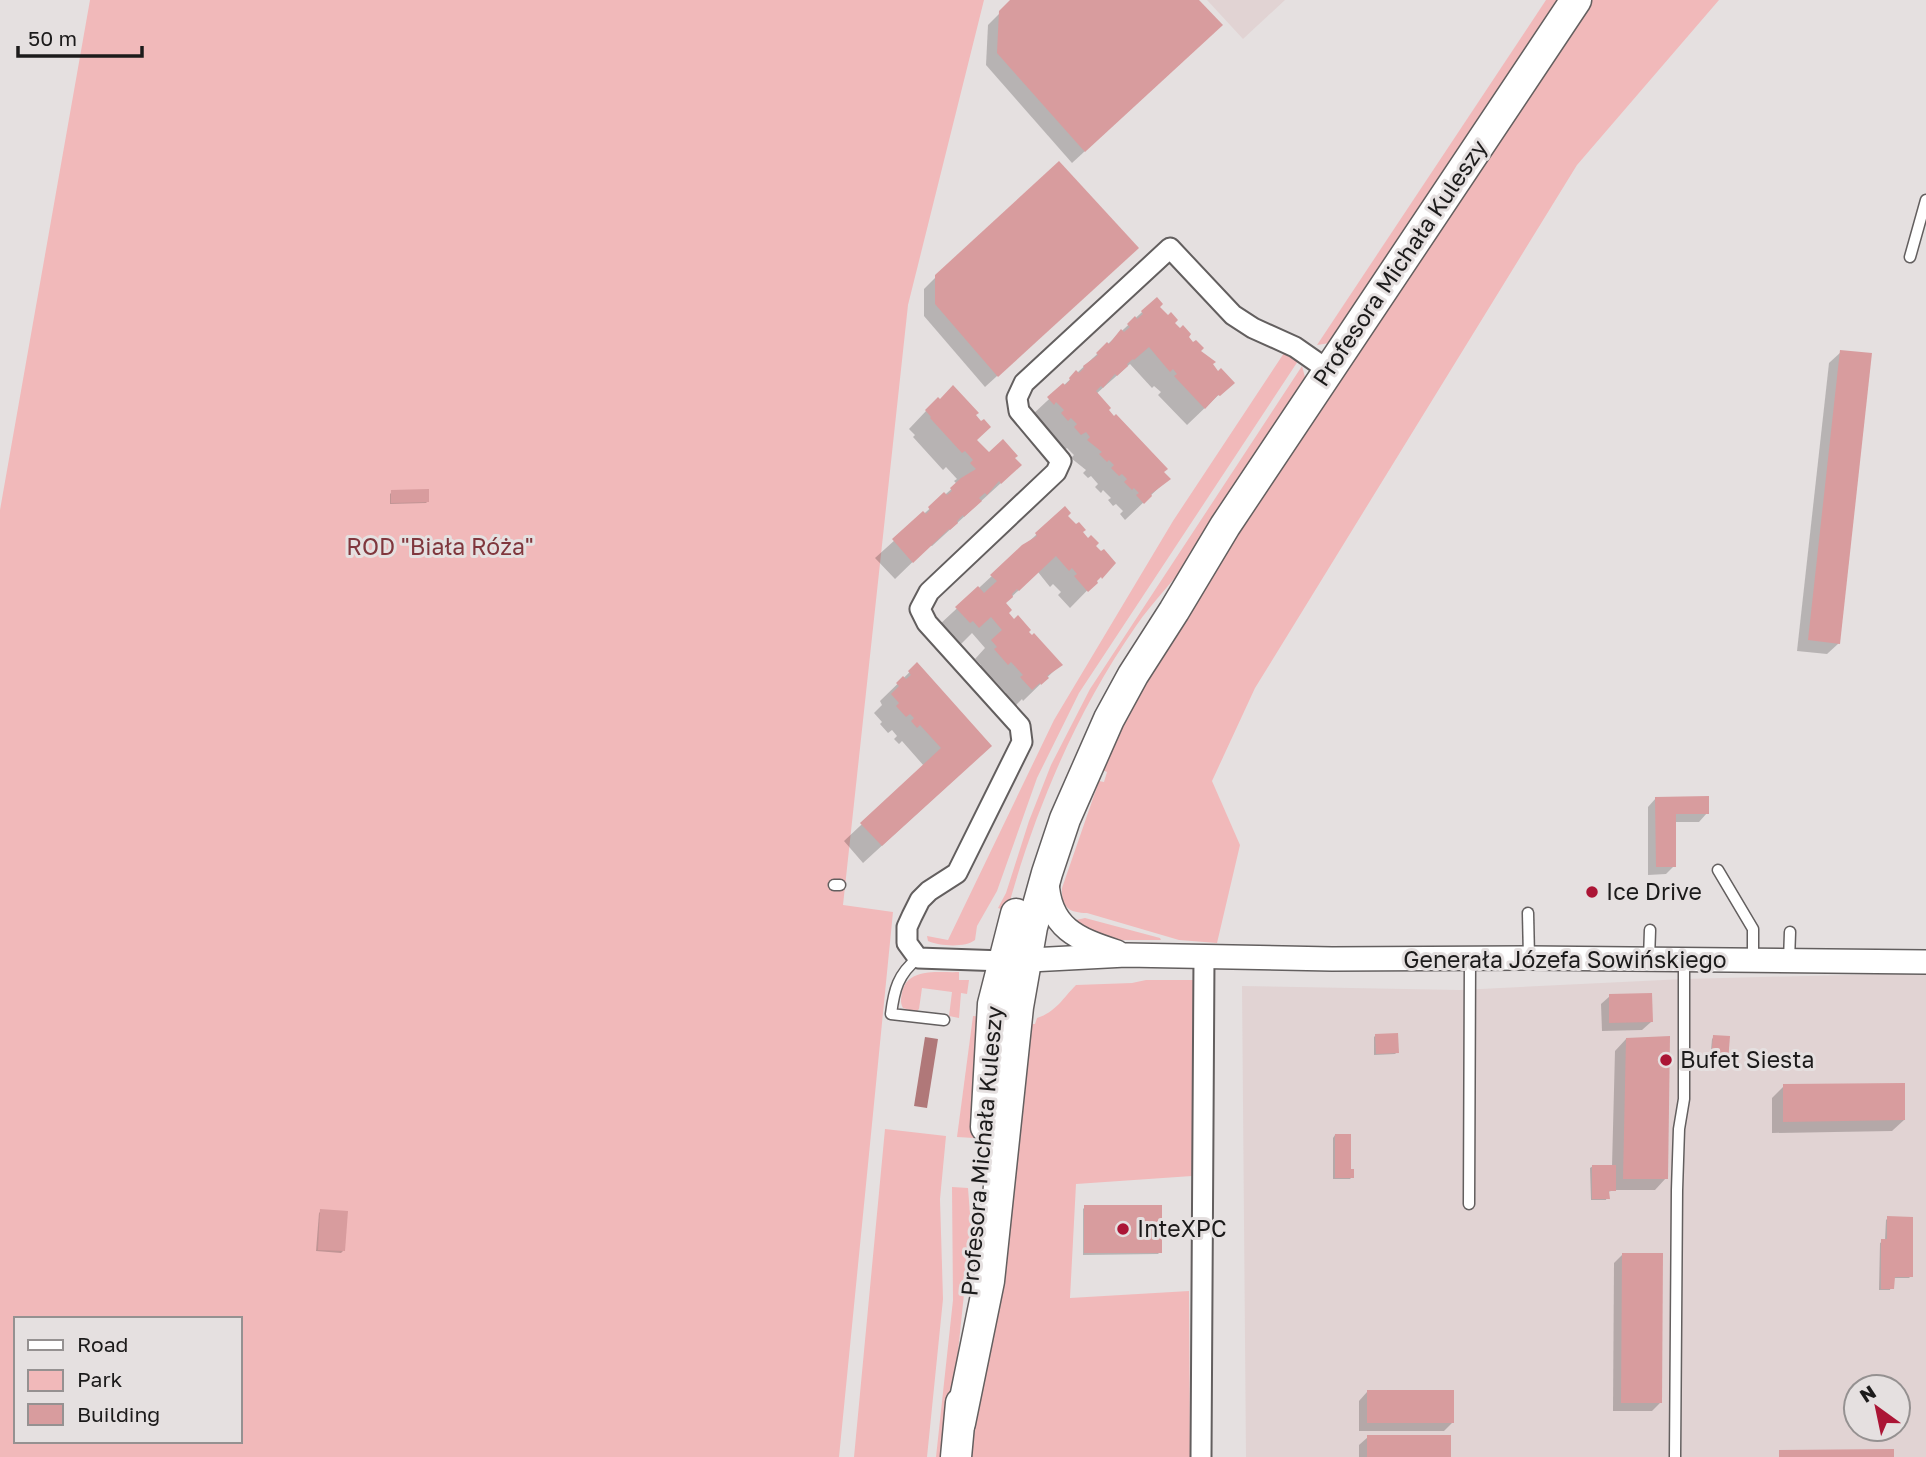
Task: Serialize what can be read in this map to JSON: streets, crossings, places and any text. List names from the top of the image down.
{
  "streets": {
    "main road": ["Profesora Michała Kuleszy"],
    "street": ["Generała Józefa Sowińskiego"]
  },
  "crossings": [
    ["Profesora Michała Kuleszy", "Generała Józefa Sowińskiego"]
  ],
  "parks": ["ROD \"Biała Róża\""],
  "places": ["Ice Drive", "Bufet Siesta", "InteXPC"],
  "legend": ["Road", "Park", "Building"],
  "scale_bar": "50 m",
  "north": "top left"
}
